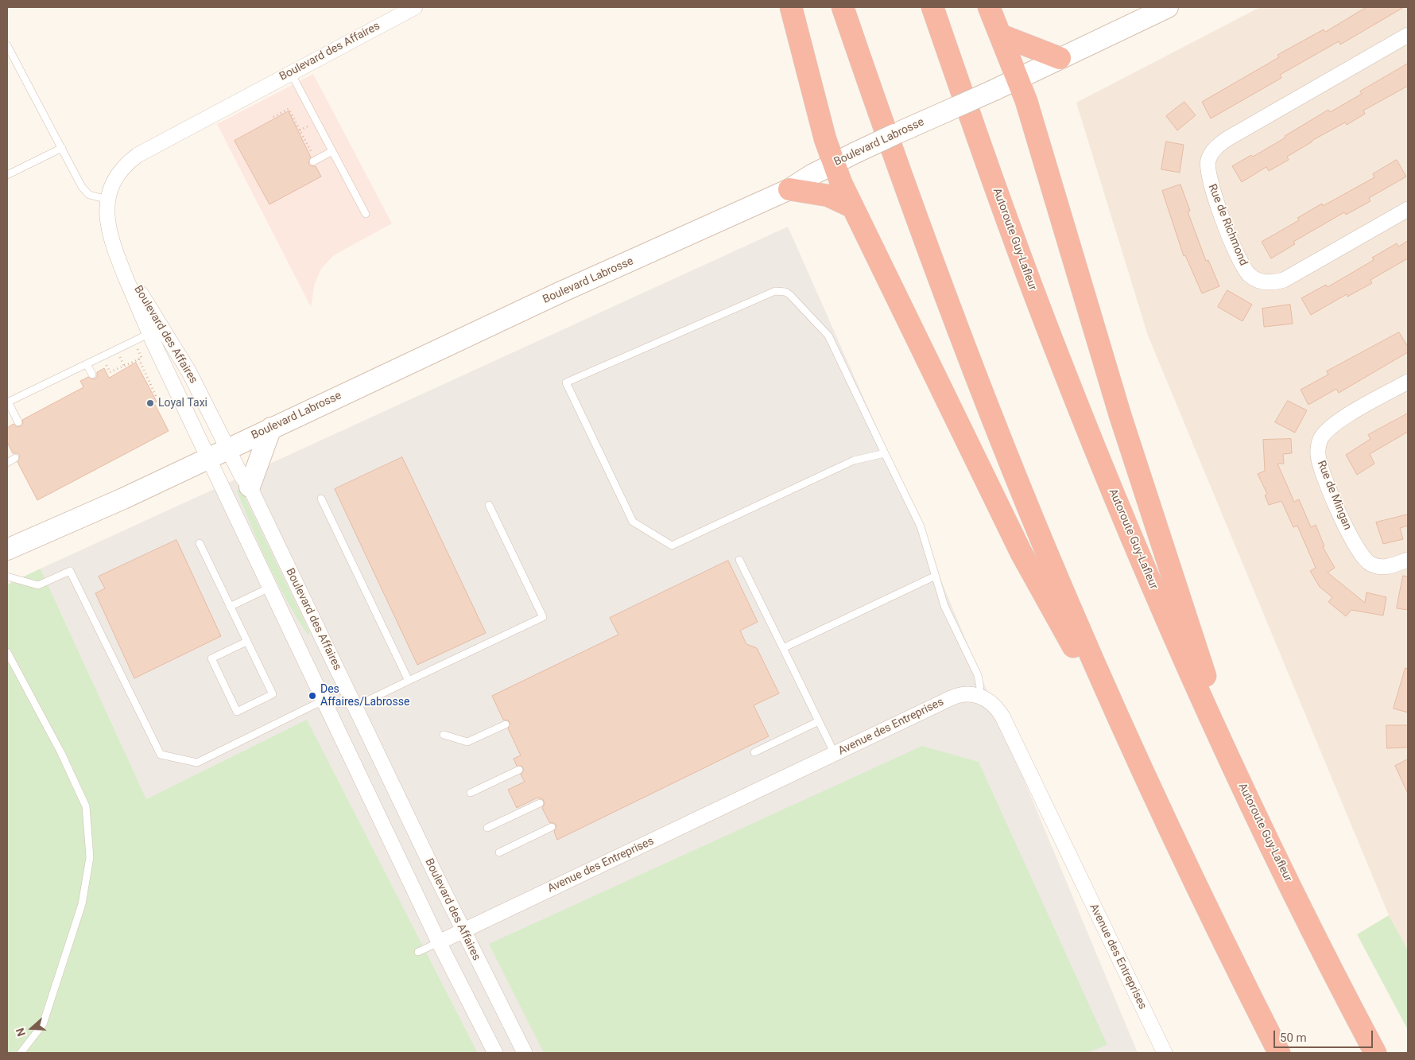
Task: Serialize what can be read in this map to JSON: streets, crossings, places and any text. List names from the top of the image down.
{
  "streets": {
    "highway": ["Autoroute Guy-Lafleur"],
    "street": [
      "Boulevard des Affaires",
      "Boulevard Labrosse",
      "Rue de Richmond",
      "Rue de Mingan",
      "Avenue des Entreprises"
    ]
  },
  "crossings": [
    ["Boulevard des Affaires", "Boulevard Labrosse"],
    ["Boulevard des Affaires", "Avenue des Entreprises"]
  ],
  "places": ["Loyal Taxi", "Des Affaires/Labrosse"],
  "scale_bar": "50 m",
  "north": "left"
}
